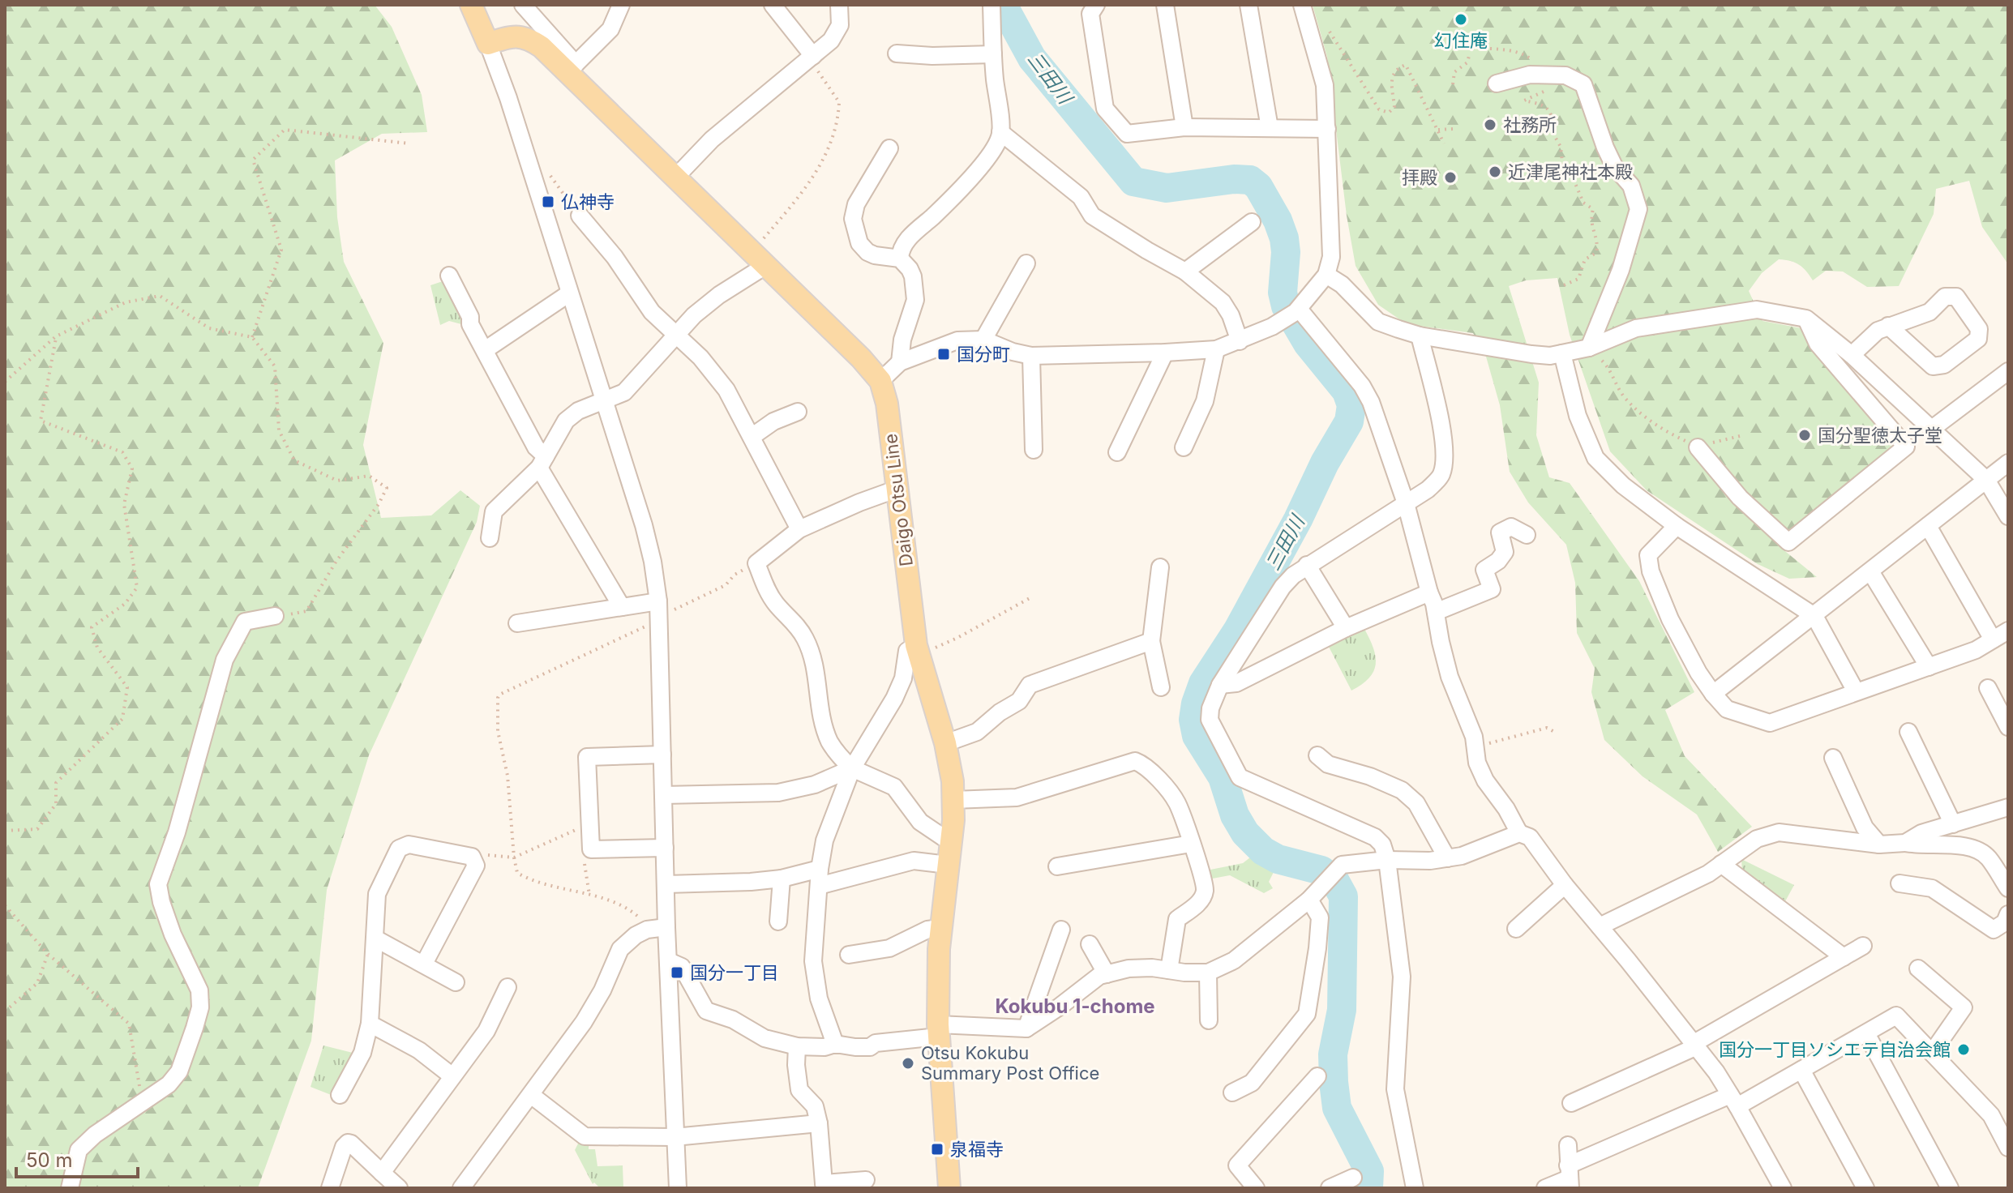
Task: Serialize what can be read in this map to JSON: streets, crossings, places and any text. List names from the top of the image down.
{
  "streets": {
    "main road": ["Daigo Otsu Line"]
  },
  "districts": ["Kokubu 1-chome"],
  "water": ["三田川"],
  "places": {
    "other": [
      "幻住庵",
      "社務所",
      "近津尾神社本殿",
      "拝殿",
      "国分聖徳太子堂",
      "国分一丁目ソシエテ自治会館",
      "Otsu Kokubu Summary Post Office"
    ],
    "transit": [
      "仏神寺",
      "国分町",
      "国分一丁目",
      "泉福寺"
    ]
  },
  "scale_bar": "50 m"
}
